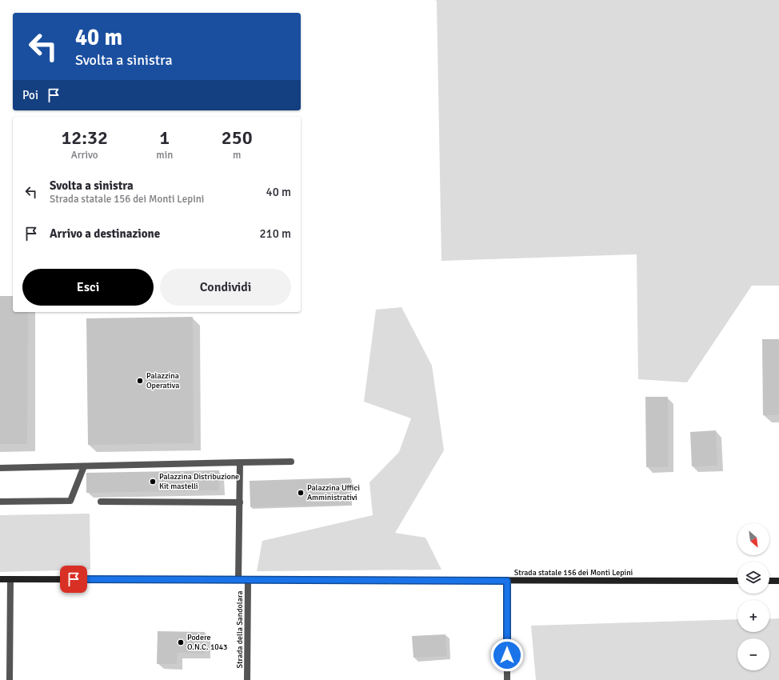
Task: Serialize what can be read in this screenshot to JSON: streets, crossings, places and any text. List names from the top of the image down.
{
  "streets": {
    "main road": ["Strada statale 156 dei Monti Lepini"],
    "street": ["Strada della Sandolara"]
  },
  "crossings": [
    ["Strada statale 156 dei Monti Lepini", "Strada della Sandolara"]
  ],
  "places": [
    "Palazzina Operativa",
    "Palazzina Distribuzione Kit mastelli",
    "Palazzina Uffici Amministrativi",
    "Podere O.N.C. 1043"
  ],
  "north": "bottom right",
  "page": {
    "turn": ["40 m", "Svolta a sinistra"],
    "then": "Poi",
    "eta": [
      "12:32",
      "Arrivo",
      "1",
      "min",
      "250",
      "m"
    ],
    "list": [
      {
        "name": "Svolta a sinistra",
        "note": "Strada statale 156 dei Monti Lepini",
        "value": "40 m"
      },
      {
        "name": "Arrivo a destinazione",
        "value": "210 m"
      }
    ],
    "buttons": ["Esci", "Condividi"],
    "map_buttons": ["+", "−"]
  }
}
